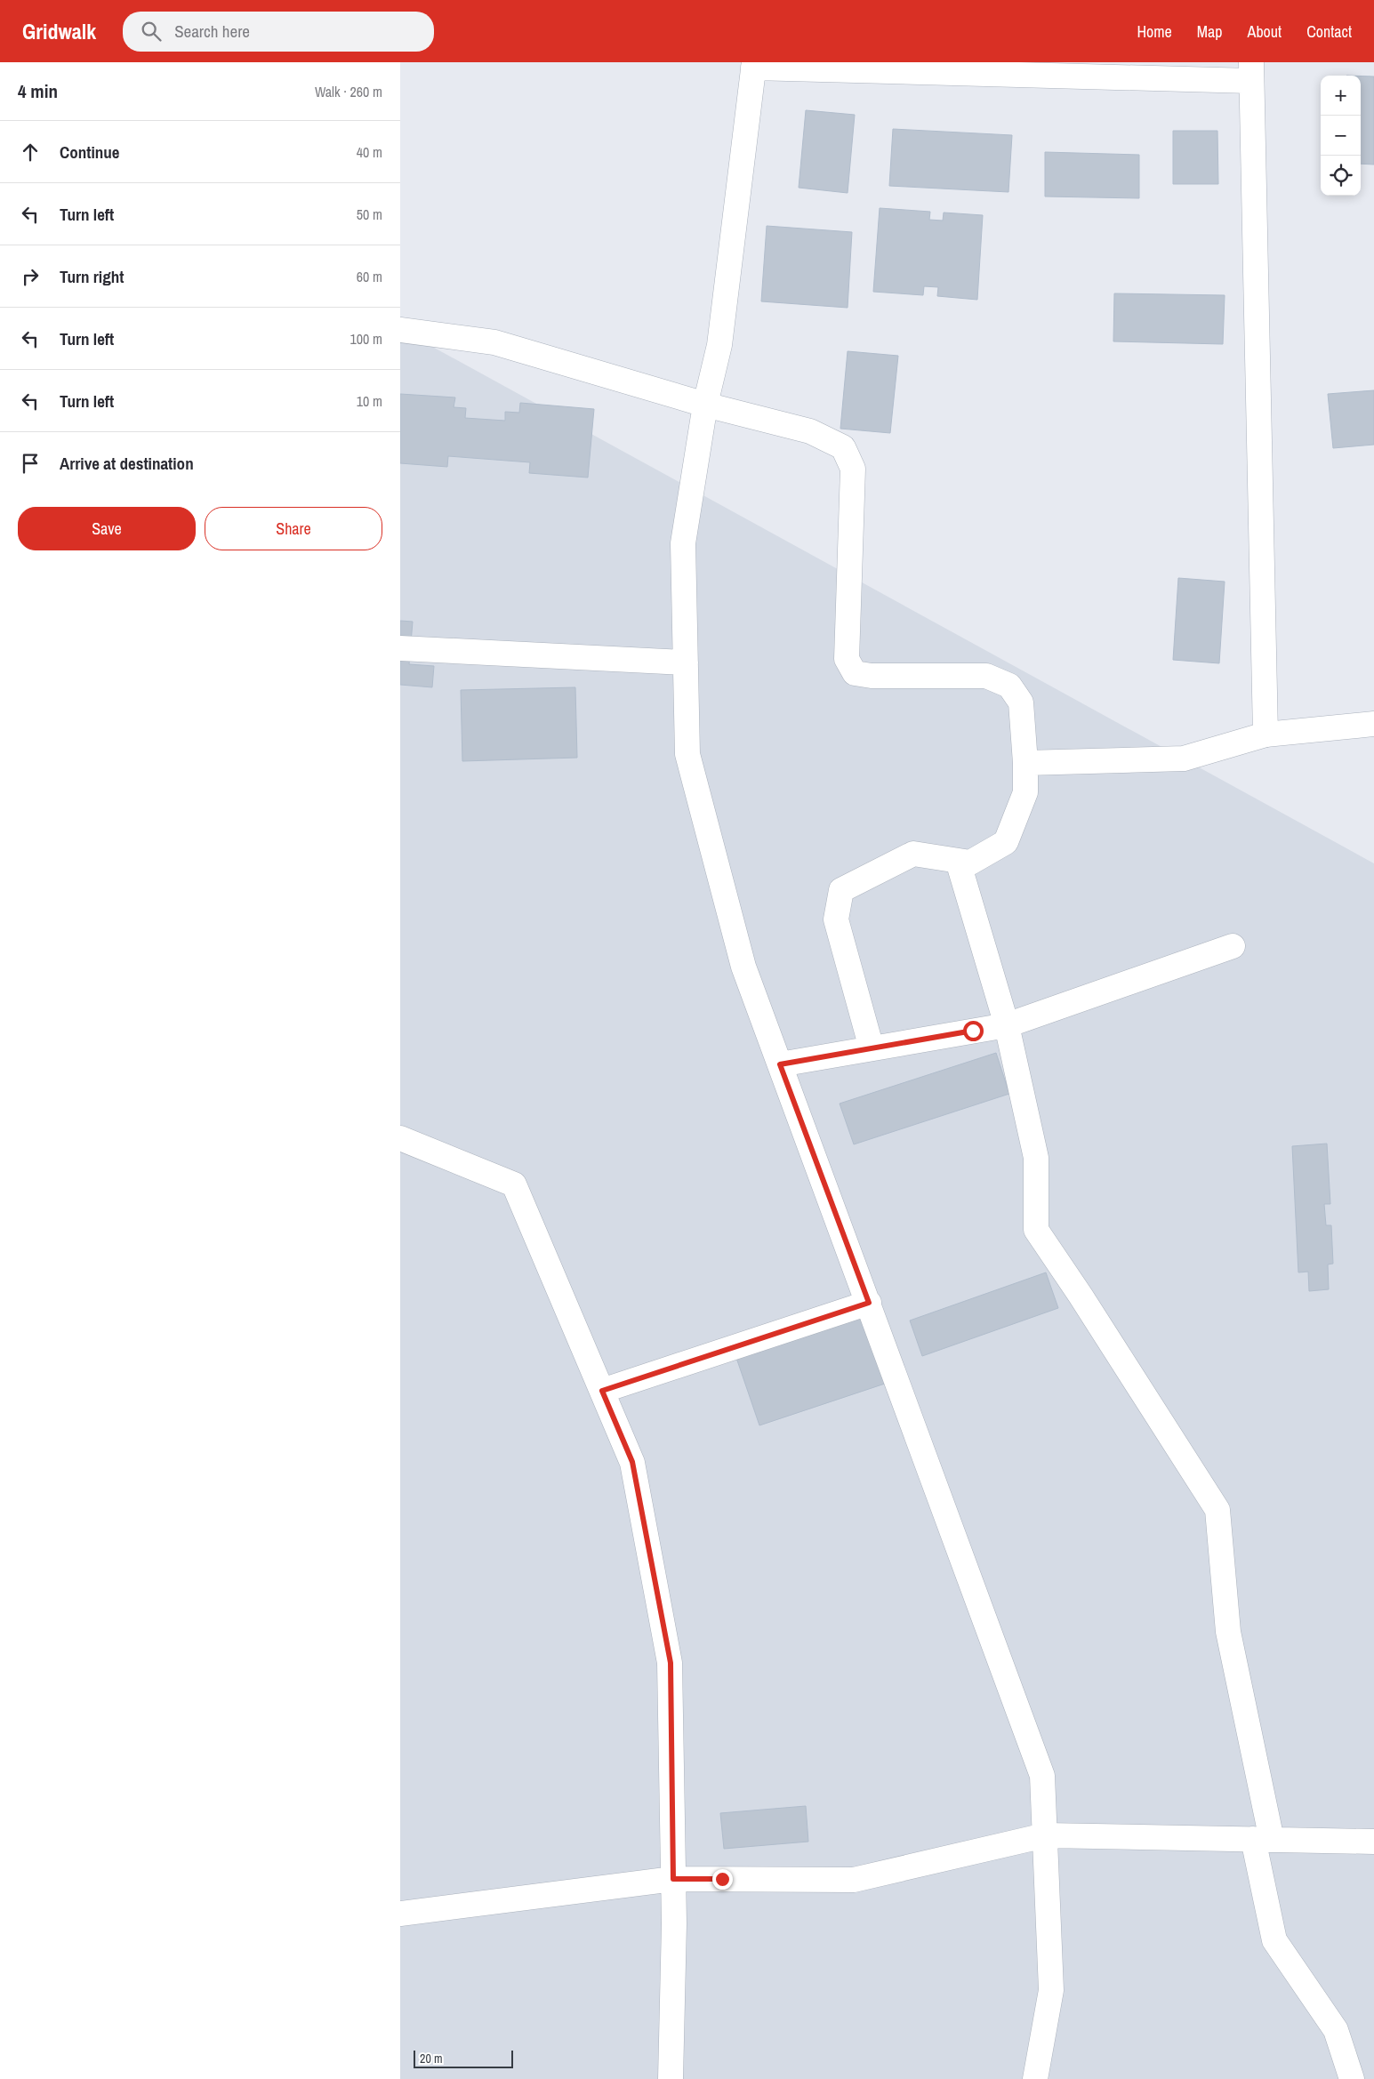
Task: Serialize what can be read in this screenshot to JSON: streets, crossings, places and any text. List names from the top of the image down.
{
  "scale_bar": "20 m",
  "page": {
    "header": "Gridwalk",
    "search": "Search here",
    "nav": [
      "Home",
      "Map",
      "About",
      "Contact"
    ],
    "heading": ["4 min", "Walk · 260 m"],
    "map_buttons": ["+", "−"],
    "list": [
      ["Continue", "40 m"],
      ["Turn left", "50 m"],
      ["Turn right", "60 m"],
      ["Turn left", "100 m"],
      ["Turn left", "10 m"],
      "Arrive at destination"
    ],
    "buttons": ["Save", "Share"],
    "scale": "20 m"
  }
}
